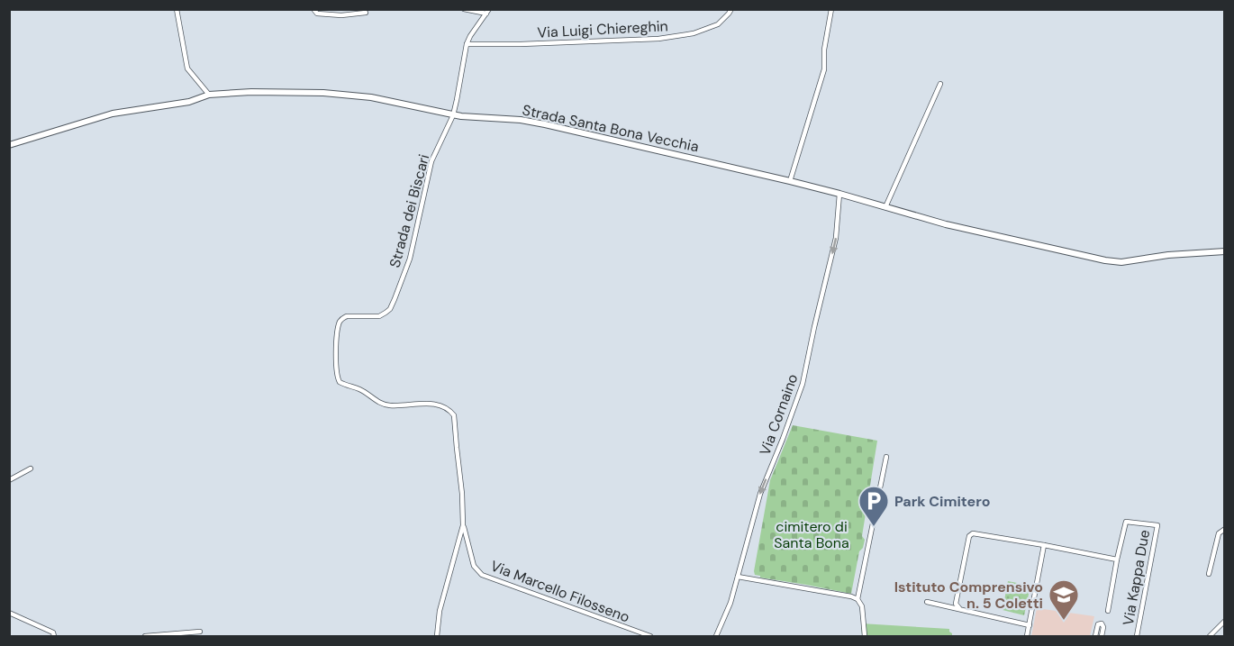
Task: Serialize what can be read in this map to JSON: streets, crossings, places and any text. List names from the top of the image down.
{
  "streets": {
    "street": [
      "Via Luigi Chiereghin",
      "Strada Santa Bona Vecchia",
      "Strada dei Biscari",
      "Via Cornaino",
      "Via Kappa Due",
      "Via Marcello Filosseno"
    ]
  },
  "crossings": [
    ["Via Luigi Chiereghin", "Strada dei Biscari"],
    ["Strada Santa Bona Vecchia", "Strada dei Biscari"],
    ["Strada Santa Bona Vecchia", "Via Cornaino"],
    ["Strada dei Biscari", "Via Marcello Filosseno"]
  ],
  "one_way": ["Via Cornaino"],
  "parks": ["cimitero di Santa Bona"],
  "places": {
    "parking": ["Park Cimitero"],
    "school or university": ["Istituto Comprensivo n. 5 Coletti"]
  }
}
